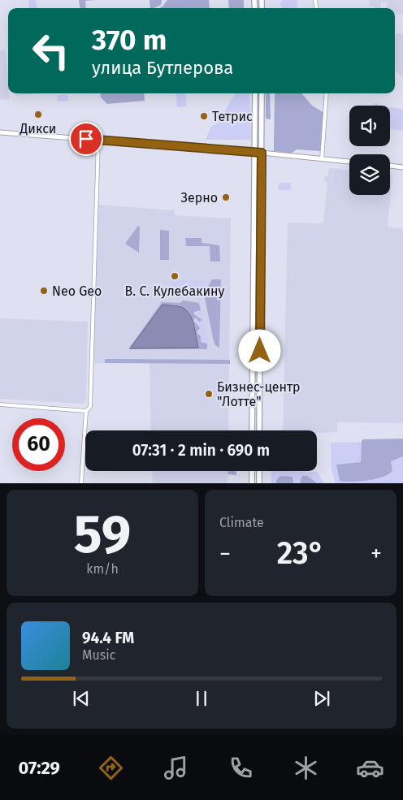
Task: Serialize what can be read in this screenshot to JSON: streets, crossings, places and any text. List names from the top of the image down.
{
  "places": [
    "Дикси",
    "Тетрис",
    "Зерно",
    "В. С. Кулебакину",
    "Neo Geo",
    "Бизнес-центр \"Лотте\""
  ],
  "page": {
    "turn": ["370 m", "улица Бутлерова"],
    "limit": "60",
    "trip": "07:31 · 2 min · 690 m",
    "tile": [
      ["59", "km/h"],
      "Climate"
    ],
    "heat": ["−", "23°", "+"],
    "song": ["94.4 FM", "Music"],
    "tabs": "07:29"
  }
}
